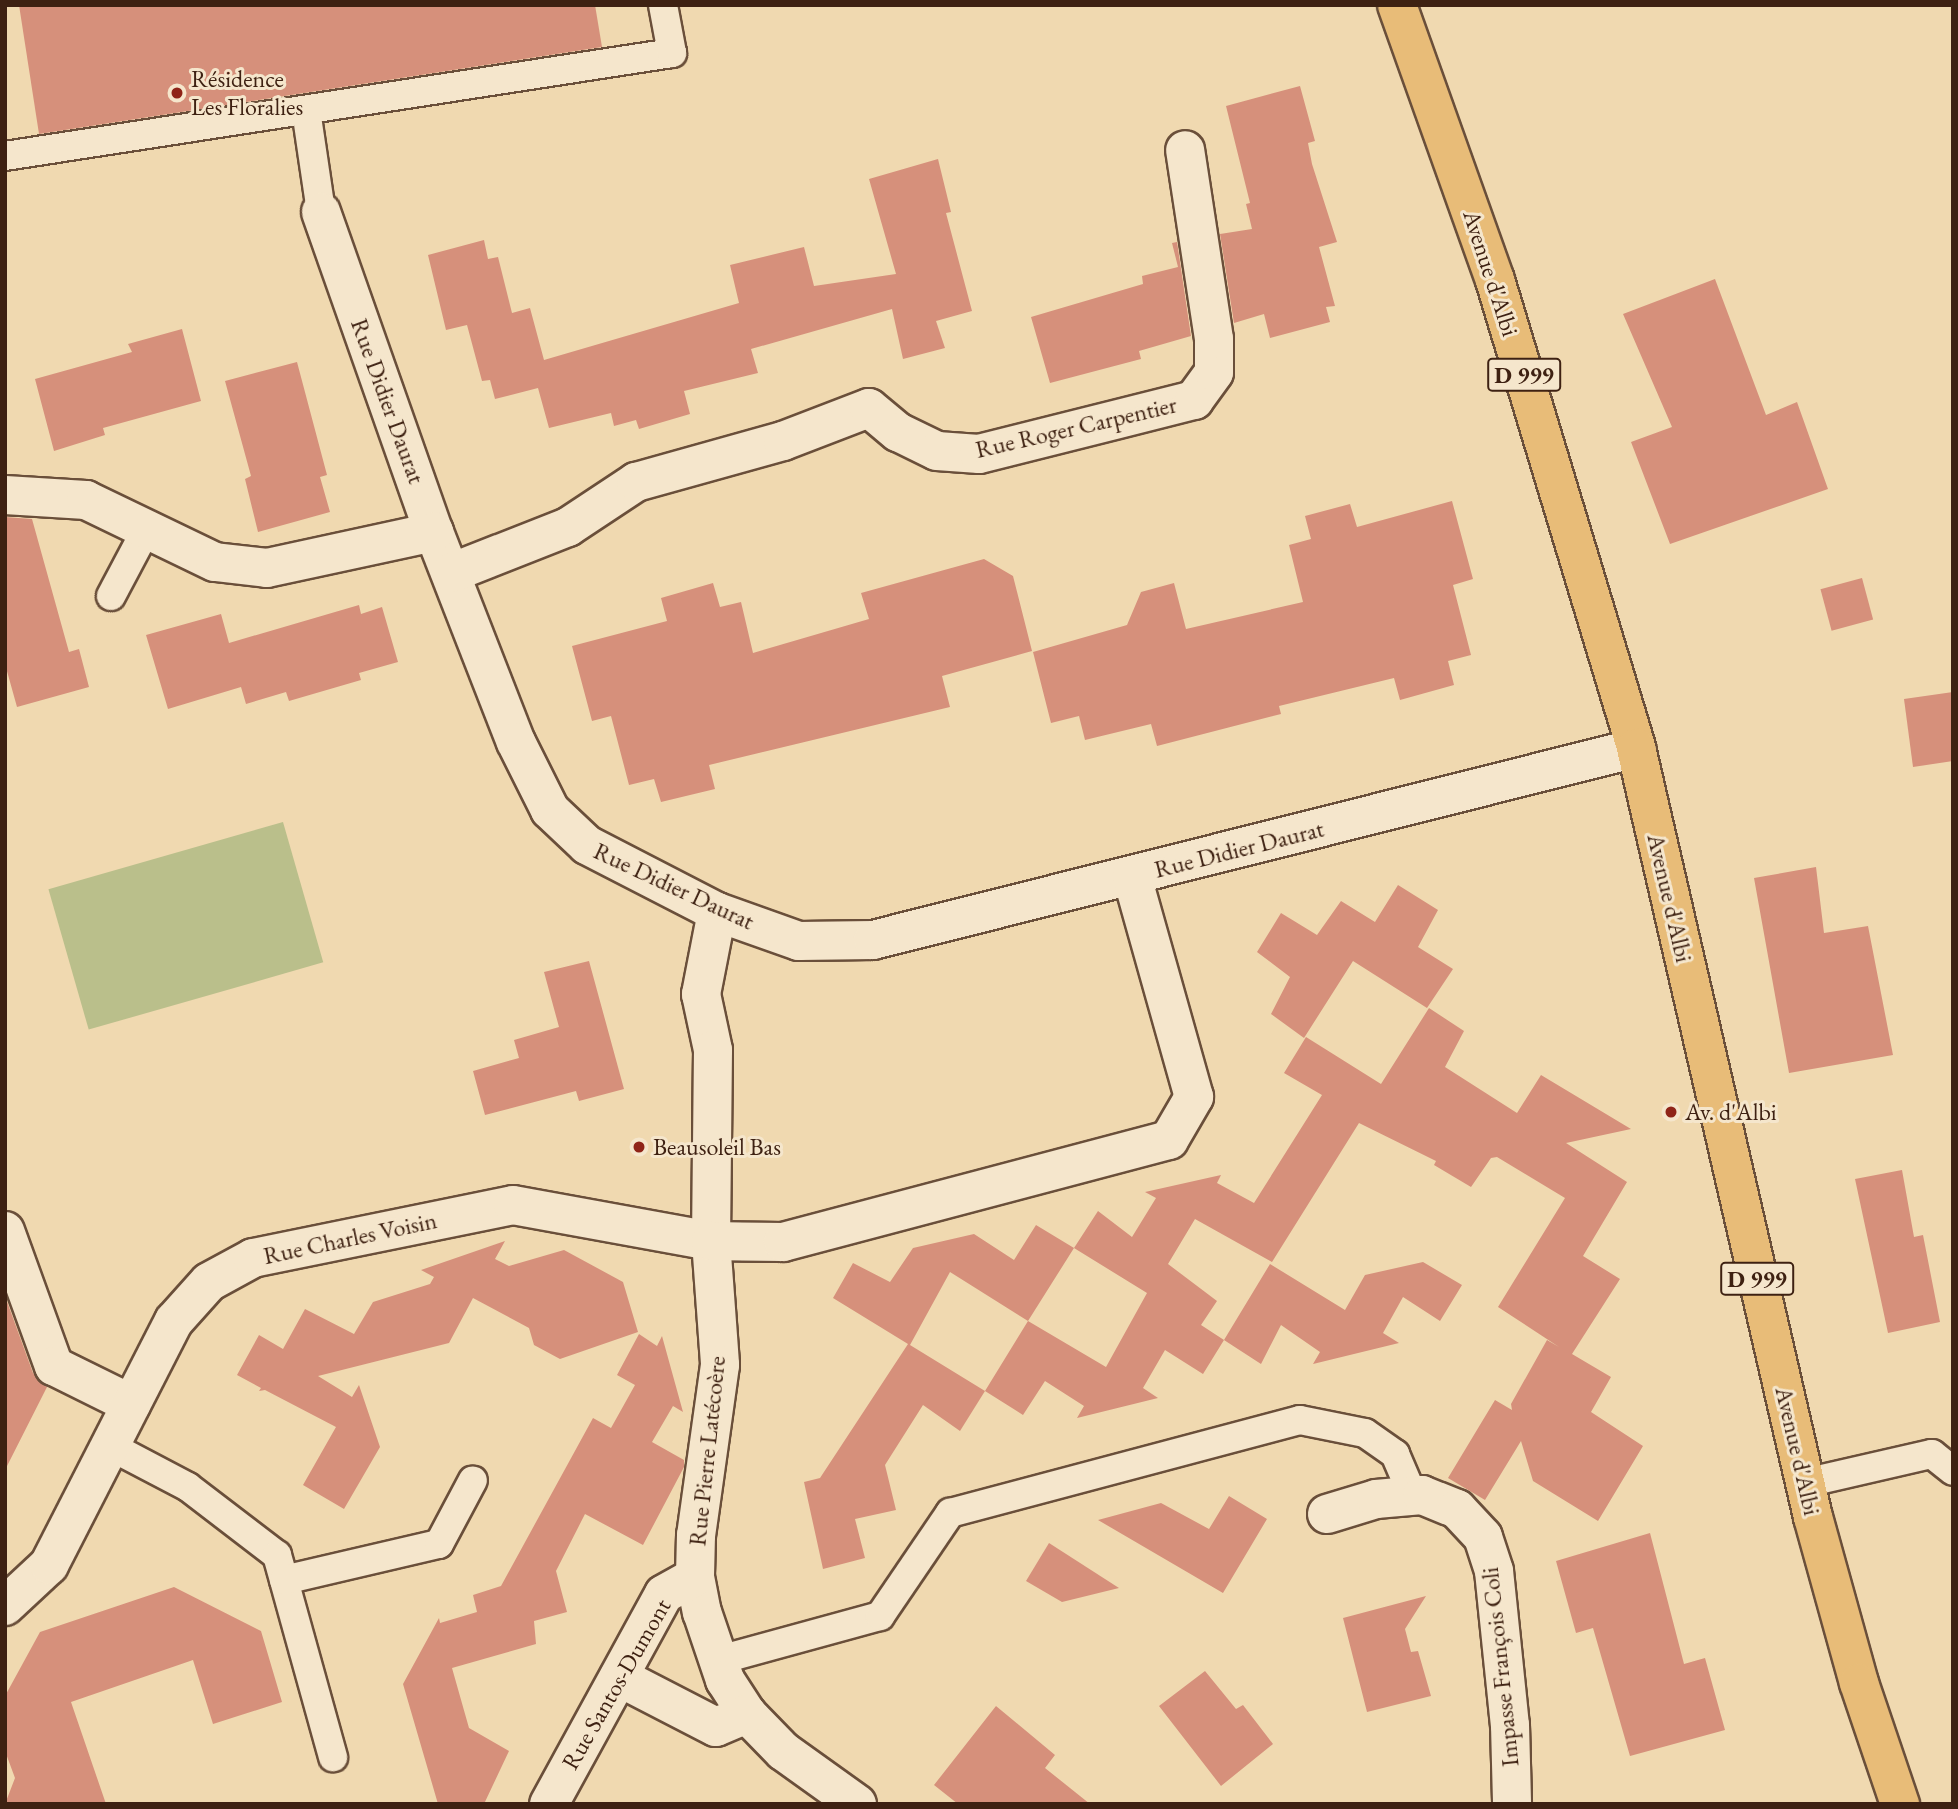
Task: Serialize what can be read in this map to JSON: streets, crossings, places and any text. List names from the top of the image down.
{
  "streets": {
    "main road": ["Avenue d'Albi", "D 999"],
    "street": [
      "Rue Didier Daurat",
      "Rue Roger Carpentier",
      "Rue Charles Voisin",
      "Rue Pierre Latécoère",
      "Impasse François Coli",
      "Rue Santos-Dumont"
    ]
  },
  "crossings": [
    ["Avenue d'Albi", "Rue Didier Daurat"],
    ["Rue Didier Daurat", "Rue Roger Carpentier"],
    ["Rue Didier Daurat", "Rue Charles Voisin"],
    ["Rue Didier Daurat", "Rue Pierre Latécoère"],
    ["Rue Charles Voisin", "Rue Pierre Latécoère"],
    ["Rue Pierre Latécoère", "Rue Santos-Dumont"]
  ],
  "places": ["Résidence Les Floralies", "Av. d'Albi", "Beausoleil Bas"]
}
